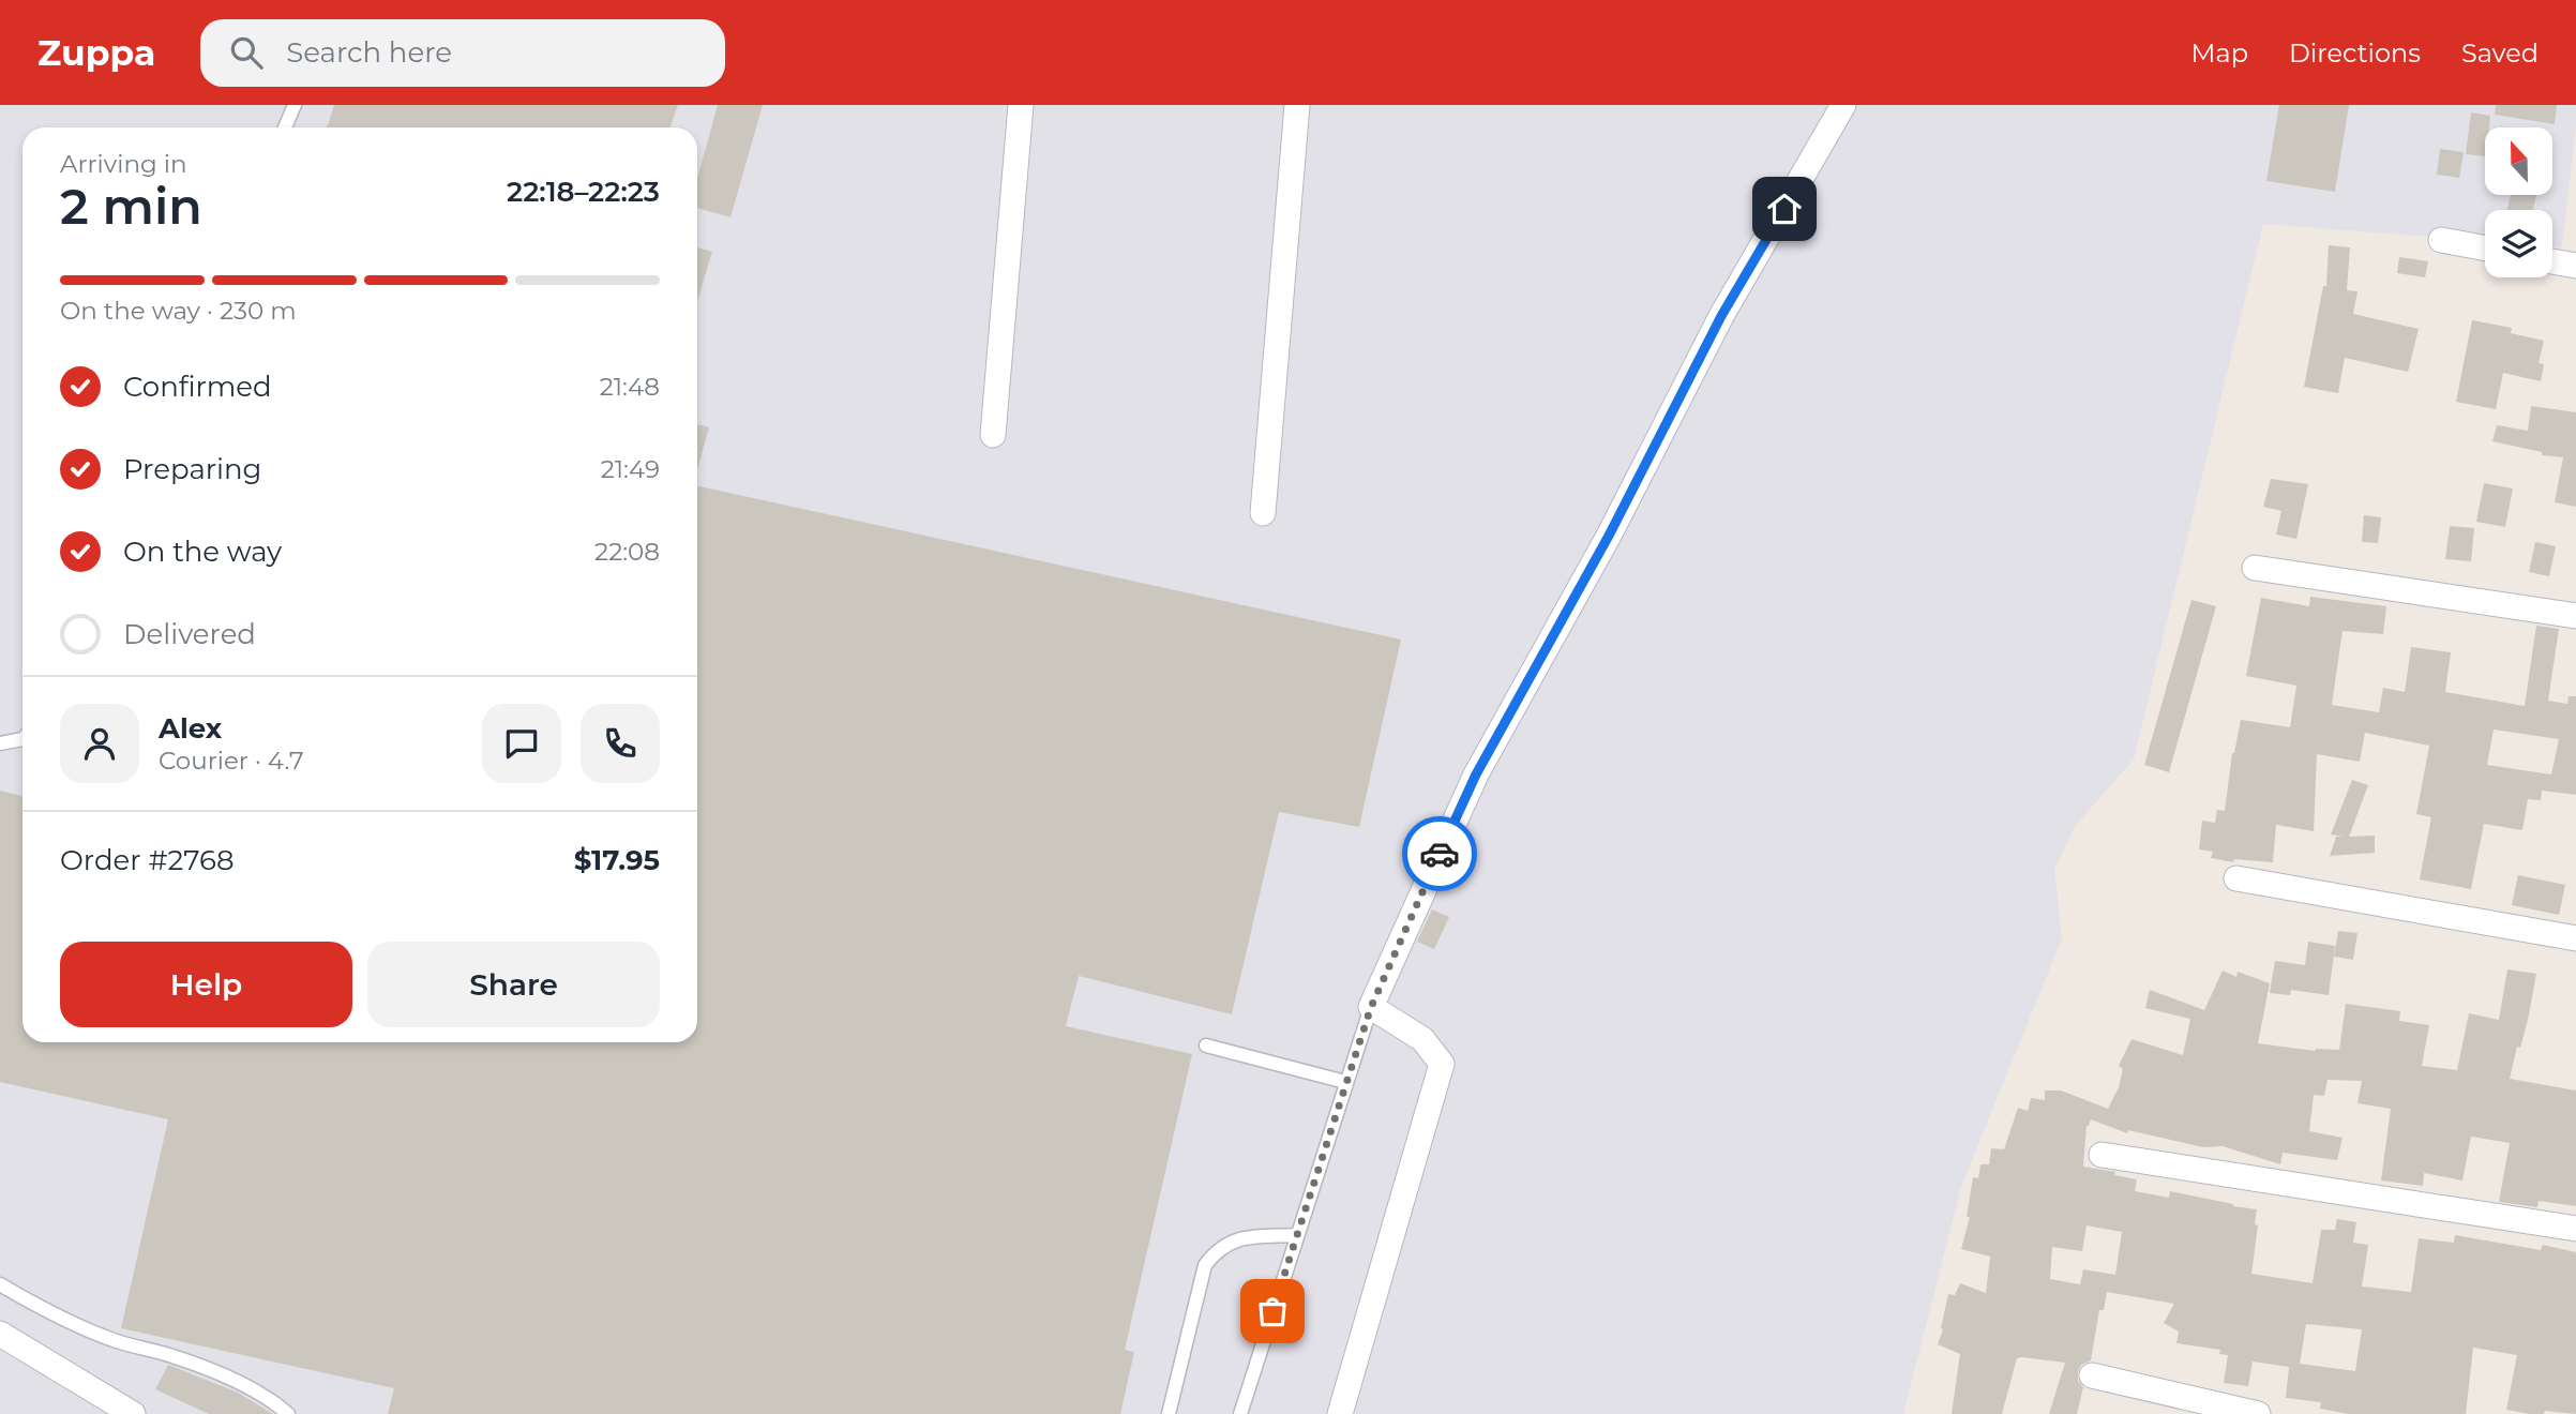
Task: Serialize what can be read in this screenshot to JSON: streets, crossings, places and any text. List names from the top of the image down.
{
  "north": "top",
  "page": {
    "header": "Zuppa",
    "search": "Search here",
    "nav": ["Map", "Directions", "Saved"],
    "heading": ["2 min", "Arriving in", "22:18–22:23"],
    "panel": [
      "Alex",
      "Courier · 4.7",
      "Order #2768",
      "$17.95"
    ],
    "bar": "On the way · 230 m",
    "list": [
      ["Confirmed", "21:48"],
      ["Preparing", "21:49"],
      ["On the way", "22:08"],
      "Delivered"
    ],
    "buttons": ["Help", "Share"]
  }
}
